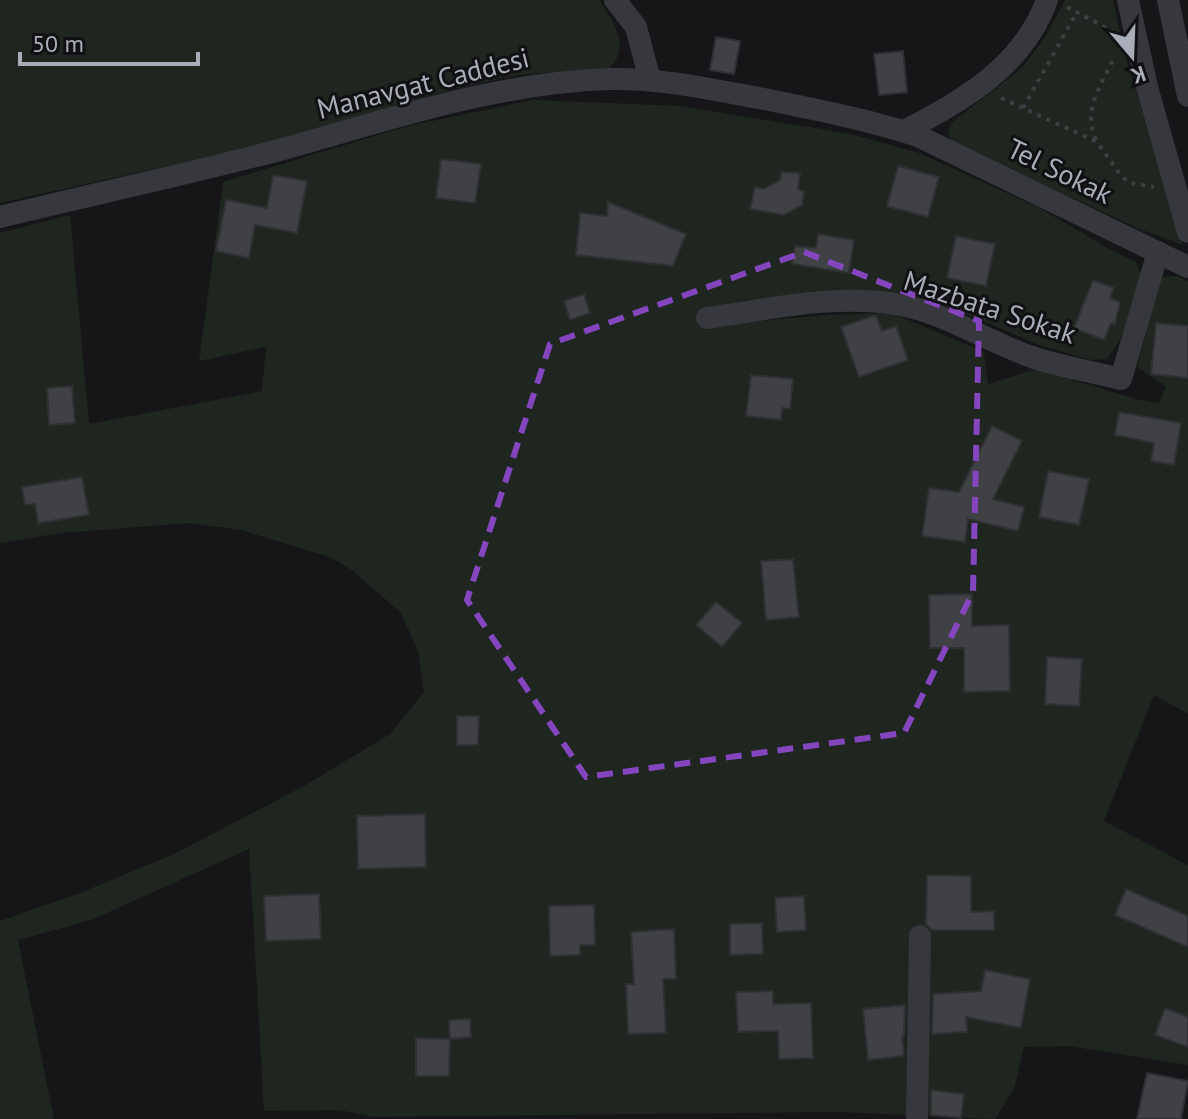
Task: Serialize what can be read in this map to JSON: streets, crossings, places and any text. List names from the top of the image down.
{
  "streets": {
    "street": ["Manavgat Caddesi", "Tel Sokak", "Mazbata Sokak"]
  },
  "crossings": [
    ["Manavgat Caddesi", "Tel Sokak"],
    ["Tel Sokak", "Mazbata Sokak"]
  ],
  "scale_bar": "50 m",
  "north": "bottom"
}
